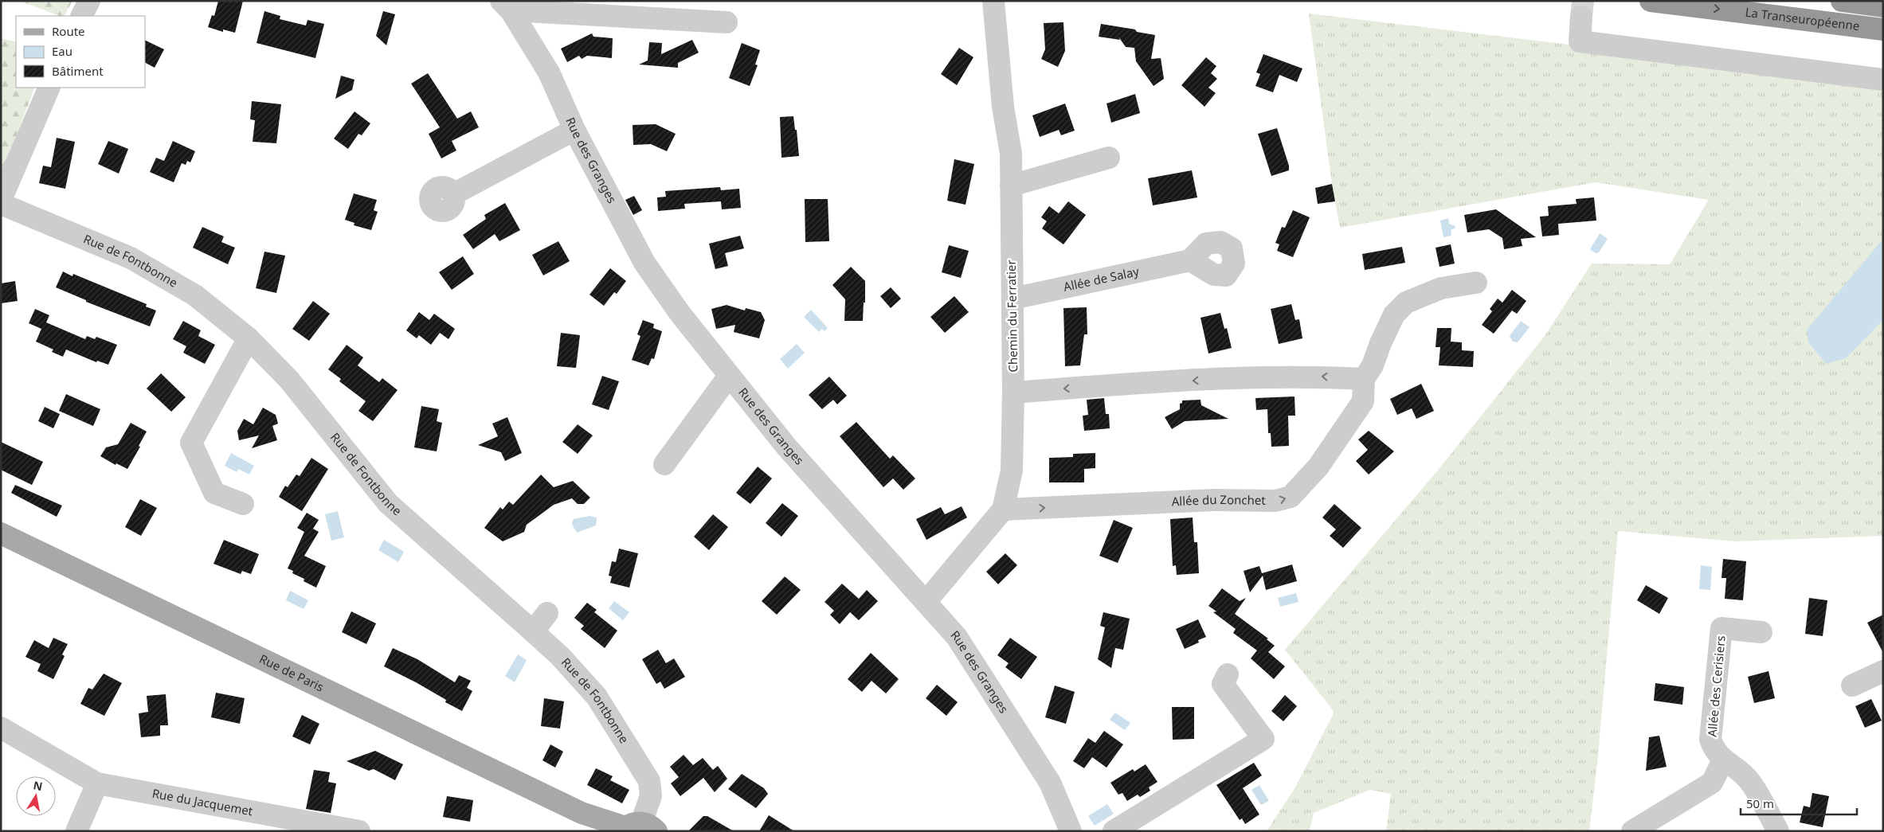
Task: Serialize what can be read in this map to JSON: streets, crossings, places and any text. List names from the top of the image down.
{
  "streets": {
    "highway": ["La Transeuropéenne"],
    "main road": ["Rue de Paris"],
    "street": [
      "Rue des Granges",
      "Rue de Fontbonne",
      "Allée de Salay",
      "Chemin du Ferratier",
      "Allée du Zonchet",
      "Allée des Cerisiers",
      "Rue du Jacquemet"
    ]
  },
  "crossings": [
    ["Rue des Granges", "Chemin du Ferratier"],
    ["Rue de Fontbonne", "Rue de Paris"],
    ["Allée de Salay", "Chemin du Ferratier"],
    ["Chemin du Ferratier", "Allée du Zonchet"]
  ],
  "one_way": ["La Transeuropéenne"],
  "legend": ["Route", "Eau", "Bâtiment"],
  "scale_bar": "50 m",
  "north": "top"
}
